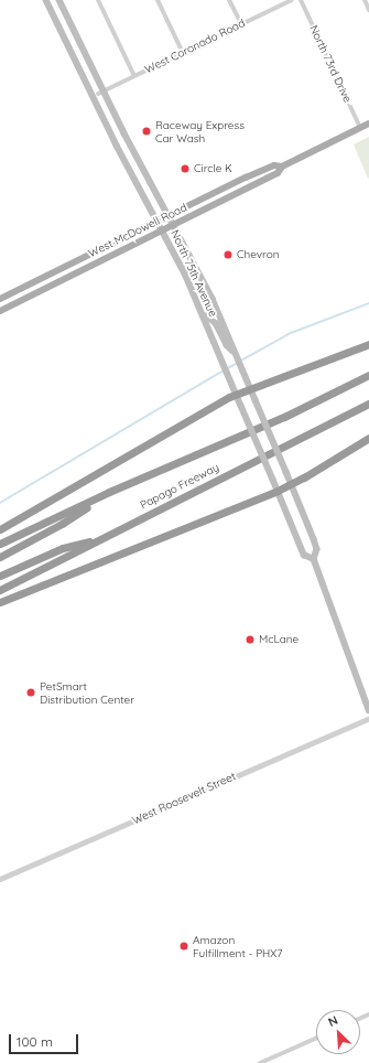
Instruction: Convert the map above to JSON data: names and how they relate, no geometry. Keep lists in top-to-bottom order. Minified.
{"streets":{"highway":["Papago Freeway"],"main road":["West McDowell Road","North 75th Avenue"],"street":["West Coronado Road","North 73rd Drive","West Roosevelt Street"]},"crossings":[["West Coronado Road","North 75th Avenue"],["North 73rd Drive","West McDowell Road"],["West McDowell Road","North 75th Avenue"]],"places":["Raceway Express Car Wash","Circle K","Chevron","McLane","PetSmart Distribution Center","Amazon Fulfillment - PHX7"],"scale_bar":"100 m","north":"top left"}
